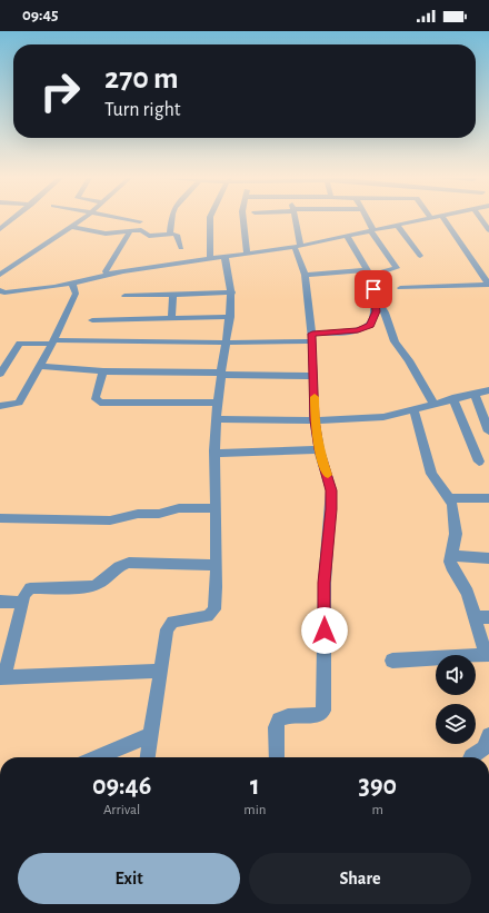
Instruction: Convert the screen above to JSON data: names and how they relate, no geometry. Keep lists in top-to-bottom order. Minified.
{"page":{"status":"09:45","turn":["270 m","Turn right"],"eta":["09:46","Arrival","1","min","390","m"],"buttons":["Exit","Share"]}}
